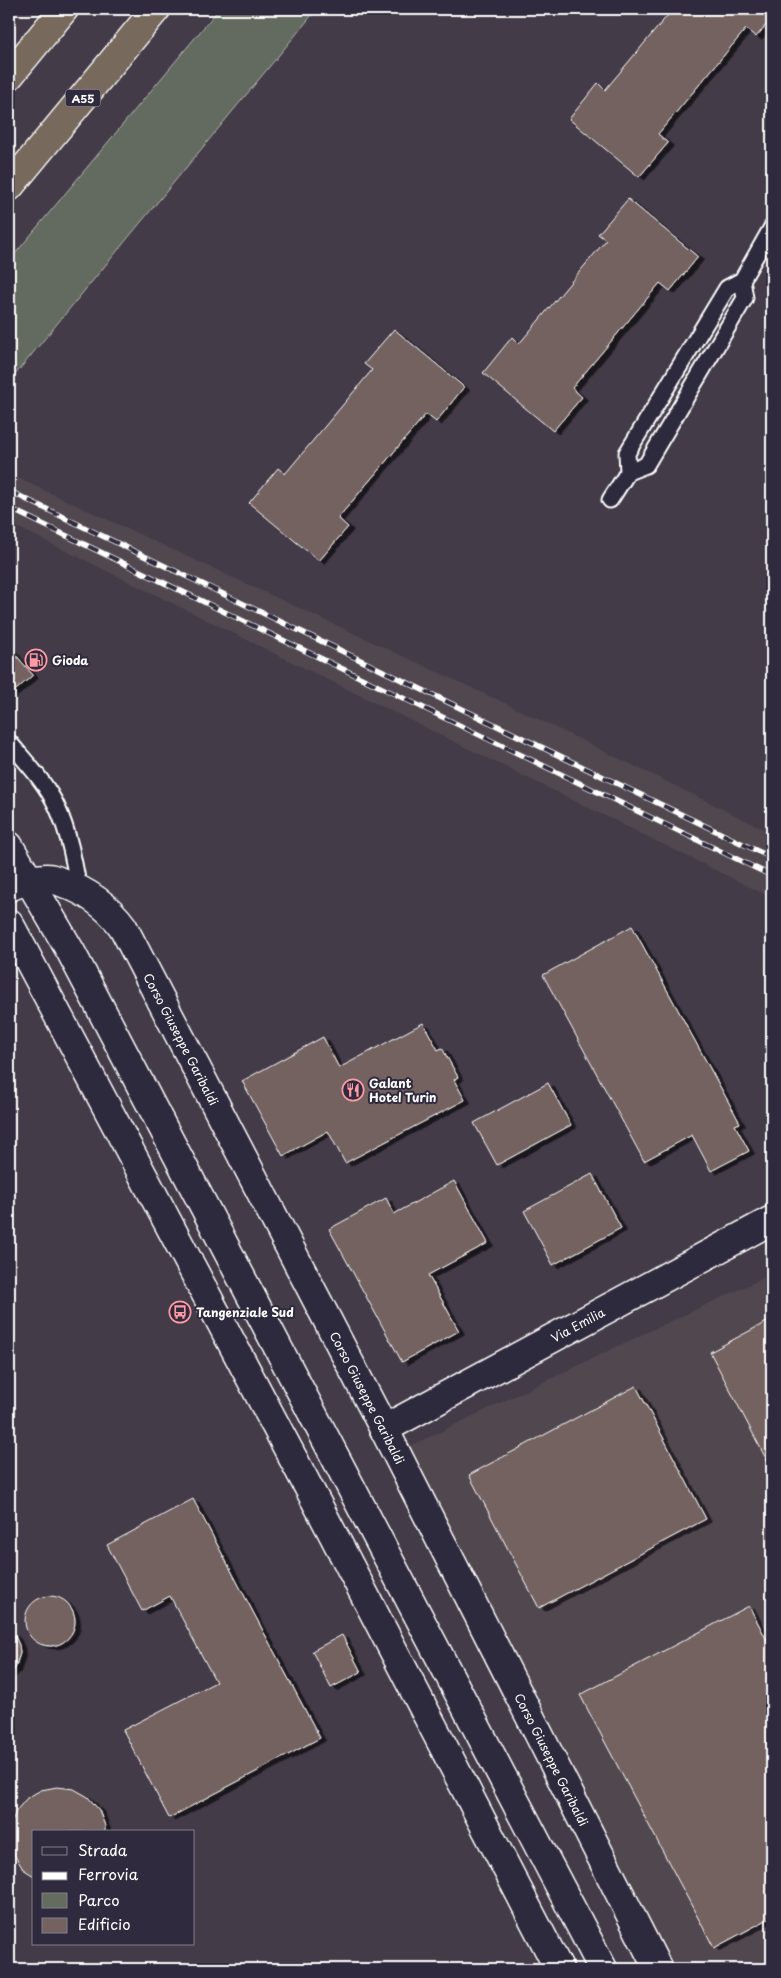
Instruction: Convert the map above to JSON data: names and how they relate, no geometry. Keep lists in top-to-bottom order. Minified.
{"streets":{"highway":["A55"],"street":["Corso Giuseppe Garibaldi","Via Emilia"]},"crossings":[["Corso Giuseppe Garibaldi","Via Emilia"]],"places":{"fuel station":["Gioda"],"restaurant":["Galant Hotel Turin"],"bus stop":["Tangenziale Sud"]},"legend":["Strada","Ferrovia","Parco","Edificio"]}
